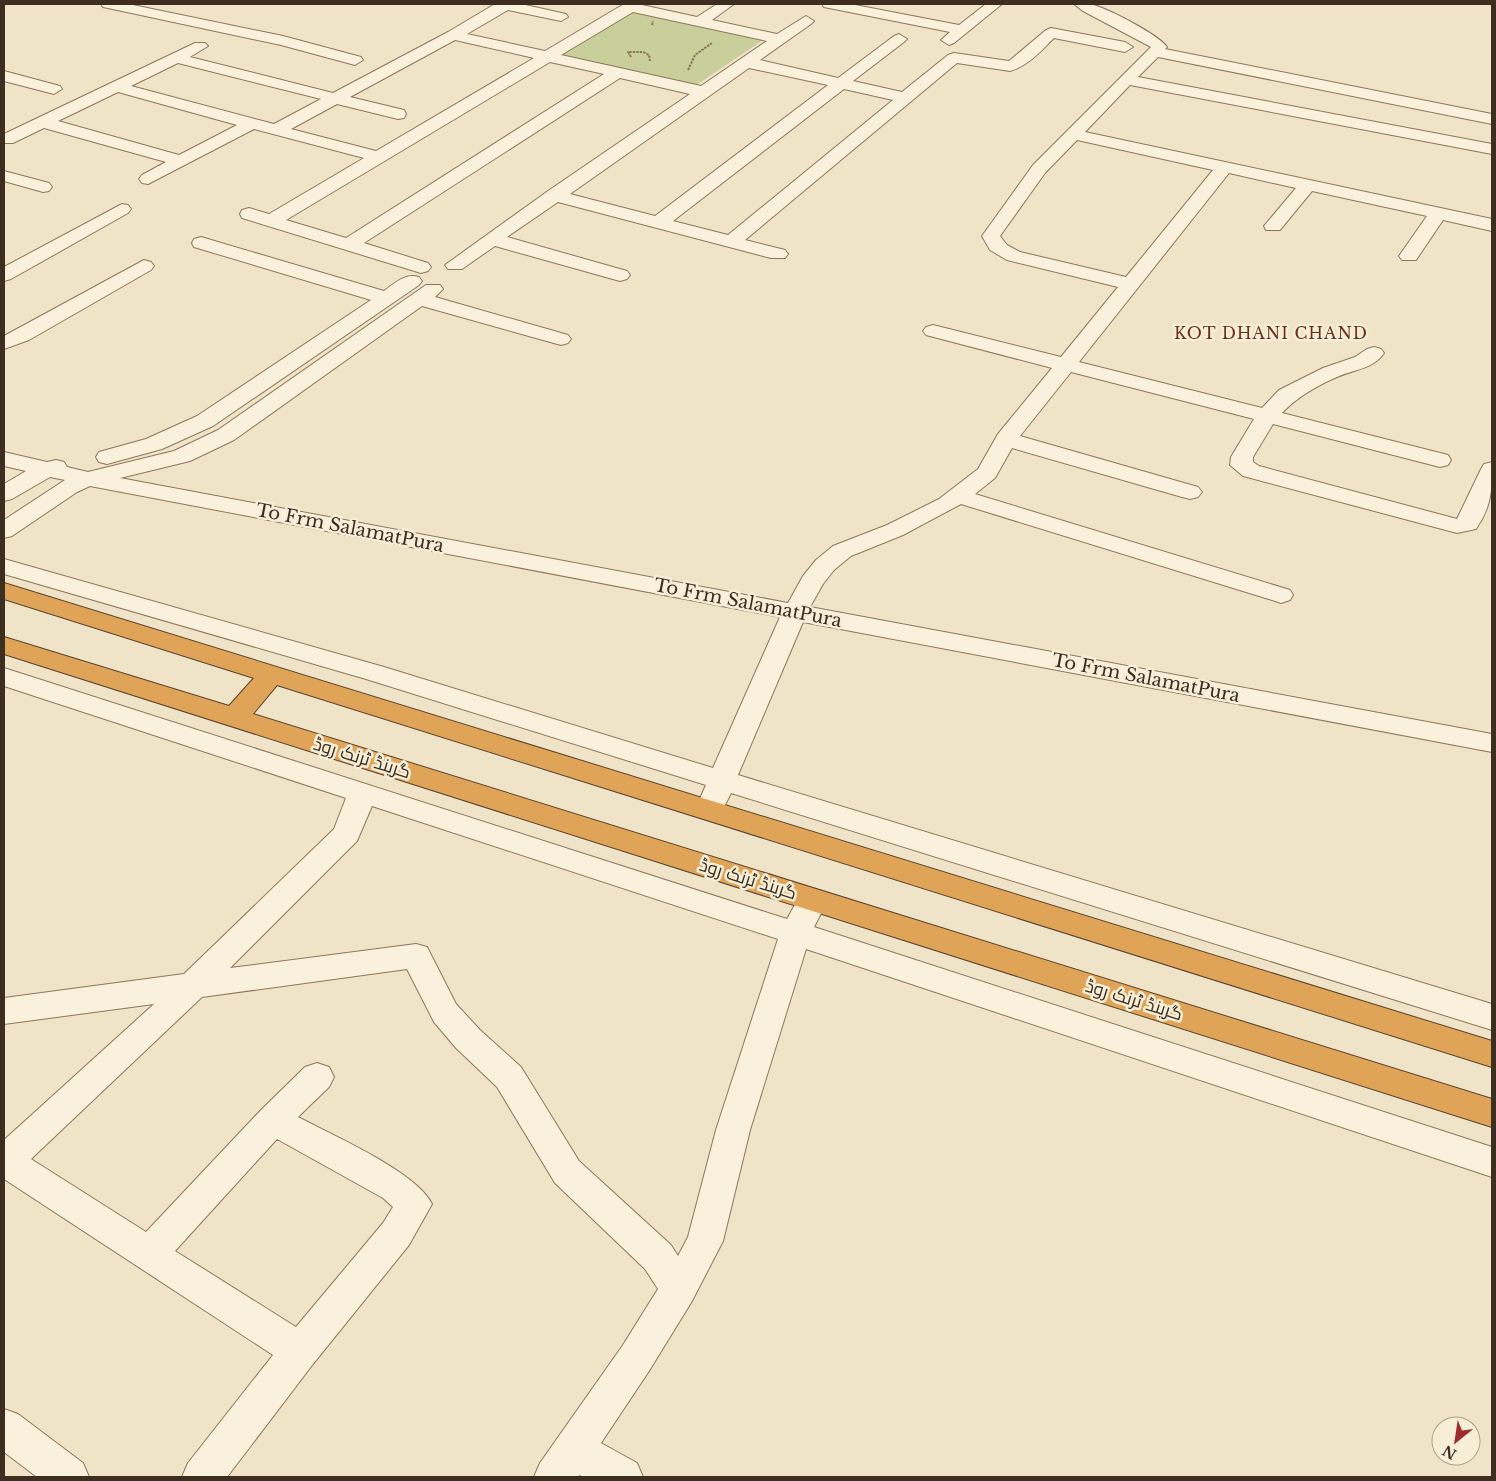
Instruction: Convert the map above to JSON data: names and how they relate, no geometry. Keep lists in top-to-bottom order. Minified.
{"streets":{"highway":["گرینڈ ٹرنک روڈ"],"street":["To Frm SalamatPura"]},"districts":["KOT DHANI CHAND"],"north":"bottom left"}
